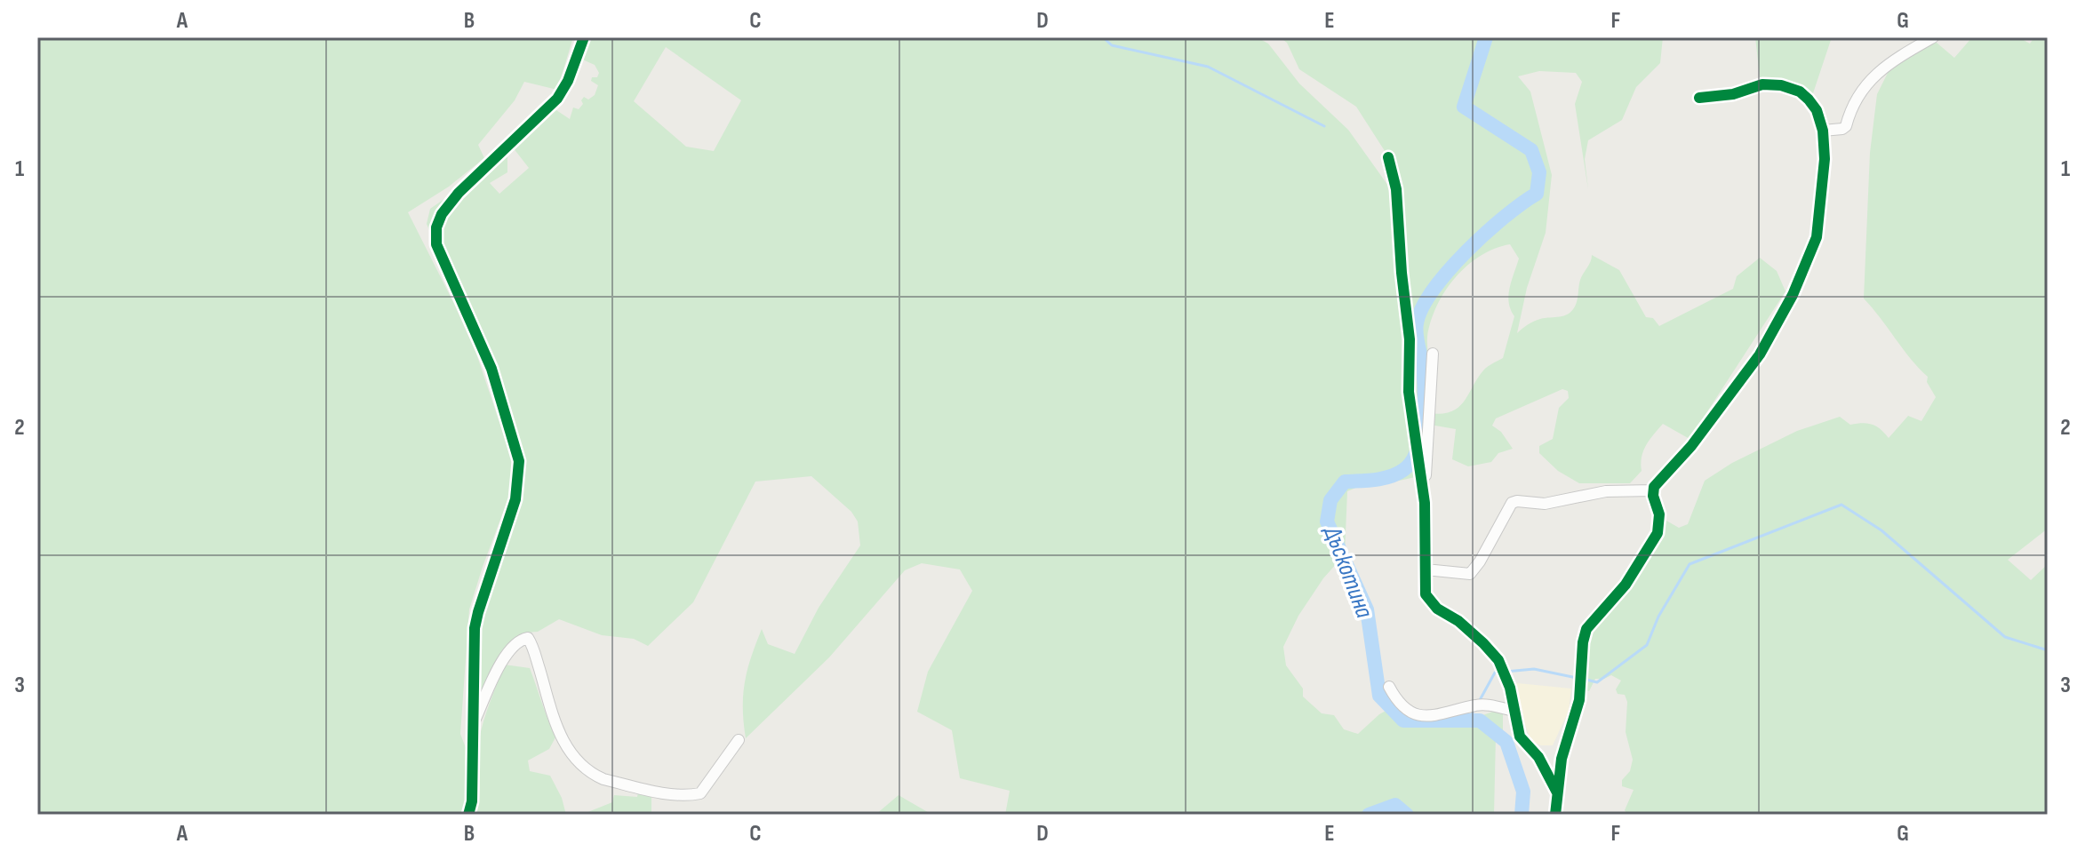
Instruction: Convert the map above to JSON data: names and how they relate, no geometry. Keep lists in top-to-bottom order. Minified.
{"water":["Дъскотина"],"grid":{"columns":["A","B","C","D","E","F","G"],"rows":["1","2","3"]}}
